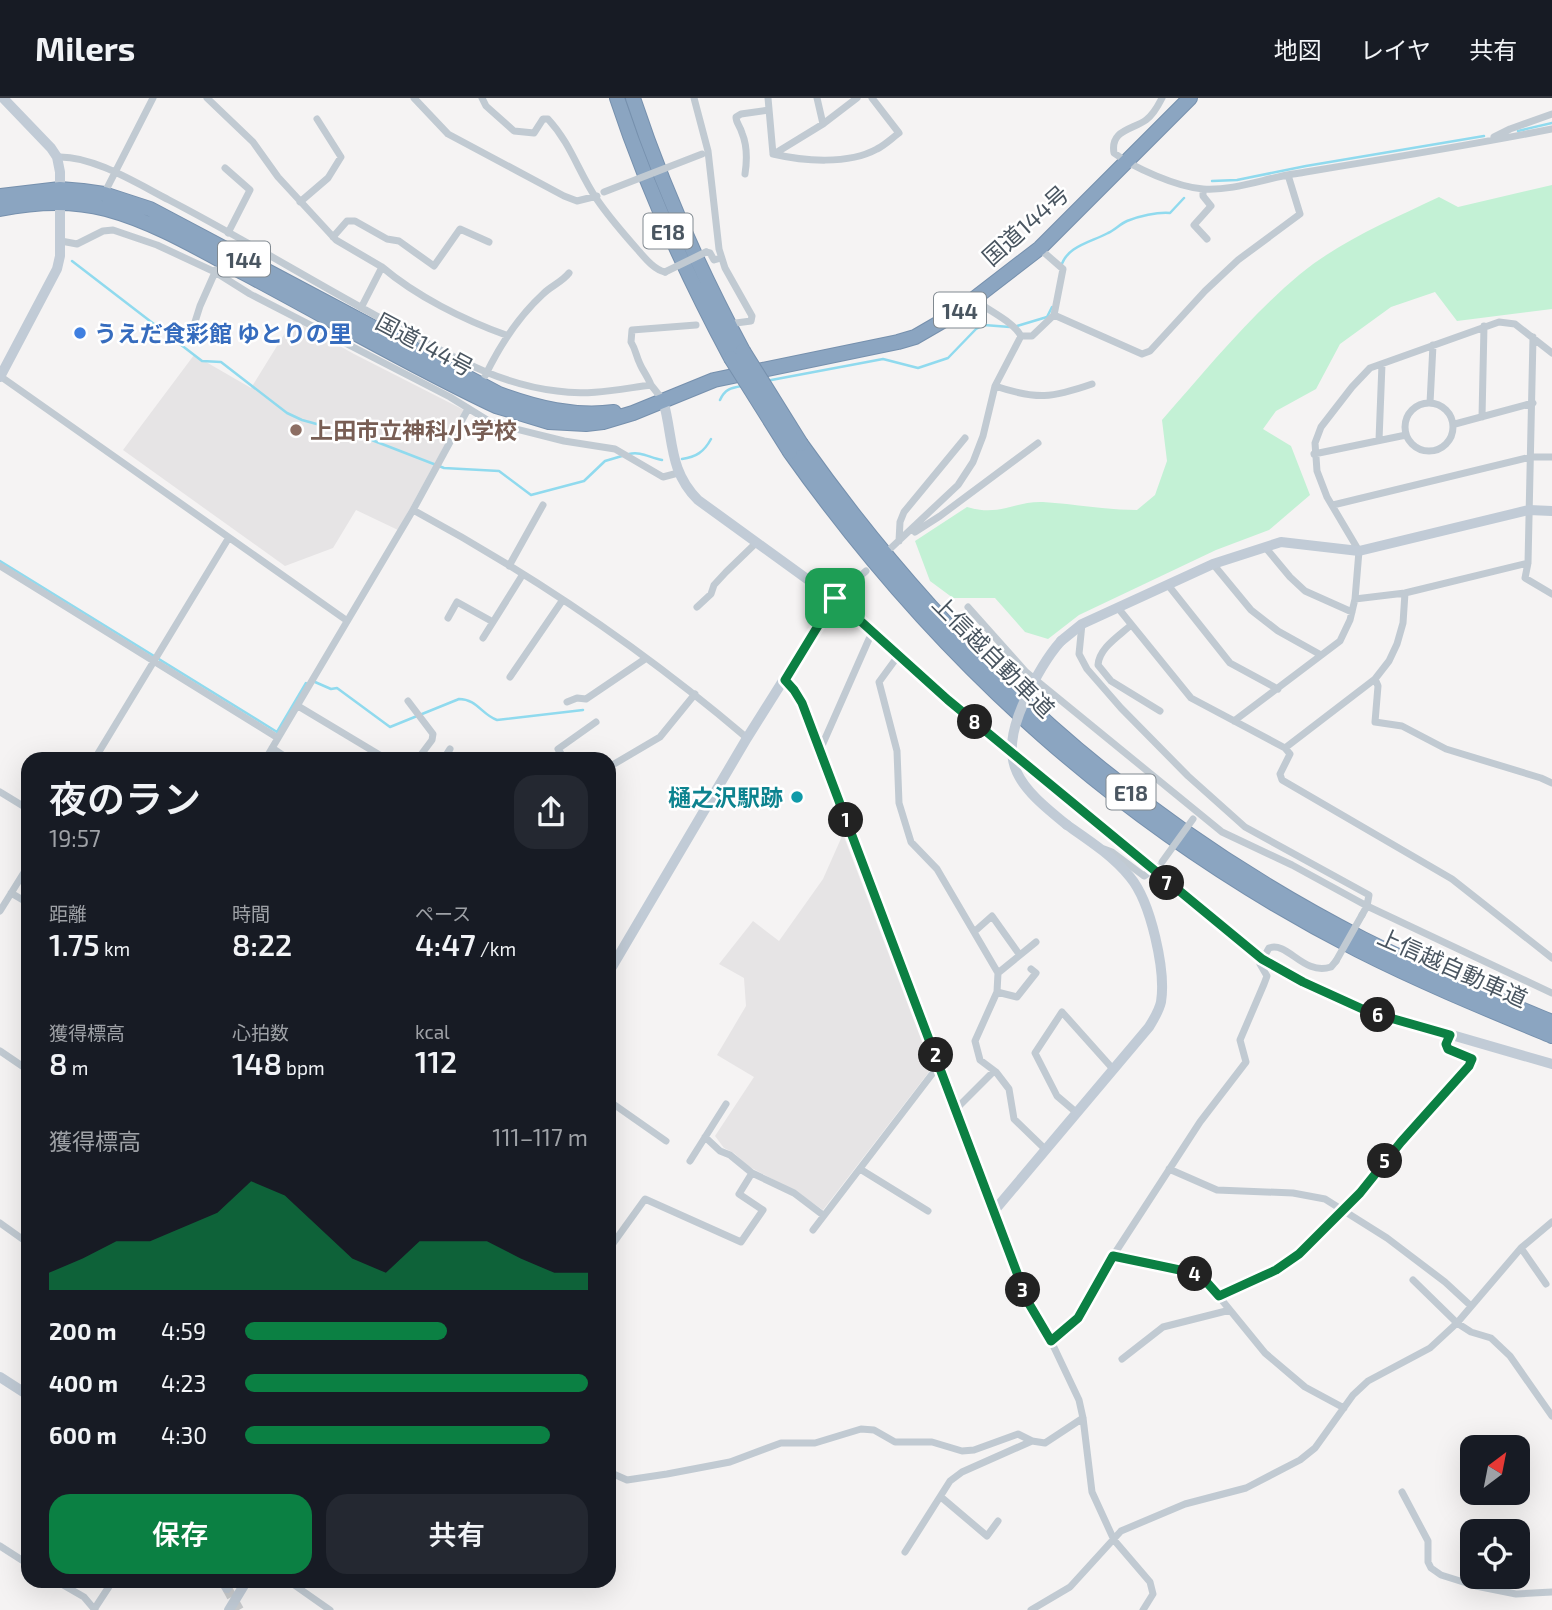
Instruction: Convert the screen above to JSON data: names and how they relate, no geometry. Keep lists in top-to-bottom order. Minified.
{"streets":{"highway":["国道144号","E18","144","上信越自動車道"]},"crossings":[["国道144号","144"]],"places":["うえだ食彩館 ゆとりの里","上田市立神科小学校","樋之沢駅跡"],"north":"top right","page":{"header":"Milers","nav":["地図","レイヤ","共有"],"pins":["8","1","7","6","2","5","4","3"],"heading":["夜のラン","19:57"],"stats":[["距離","1.75 km"],["時間","8:22"],["ペース","4:47 /km"],["獲得標高","8 m"],["心拍数","148 bpm"],["kcal","112"]],"chart":["獲得標高","111–117 m"],"list":[{"name":"200 m","note":"4:59"},{"name":"400 m","note":"4:23"},{"name":"600 m","note":"4:30"}],"buttons":["保存","共有"]}}
